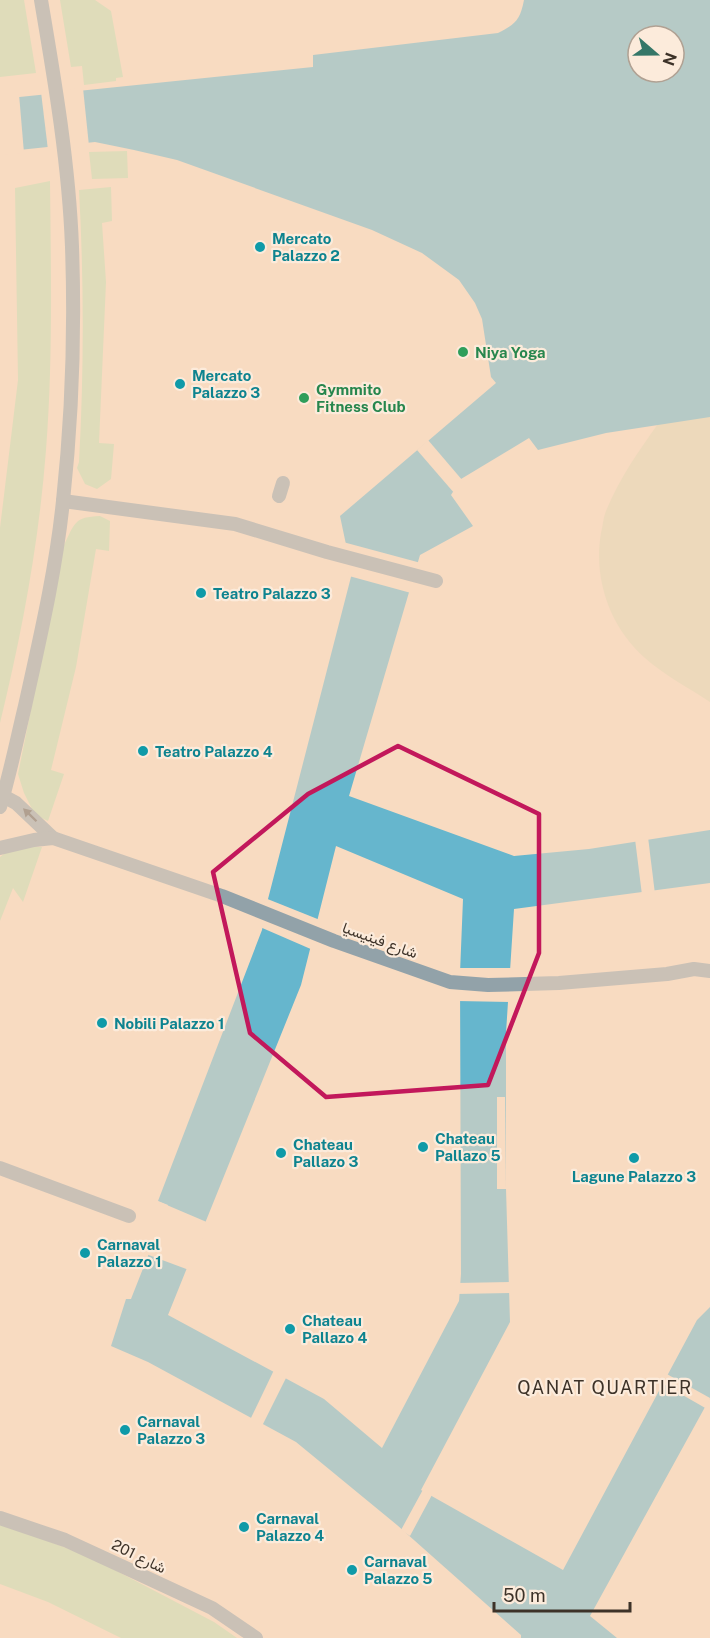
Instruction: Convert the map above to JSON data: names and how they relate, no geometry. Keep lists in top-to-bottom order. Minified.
{"streets":{"street":["شارع فينيسيا","شارع 201"]},"districts":["QANAT QUARTIER"],"places":["Mercato Palazzo 2","Niya Yoga","Mercato Palazzo 3","Gymmito Fitness Club","Teatro Palazzo 3","Teatro Palazzo 4","Nobili Palazzo 1","Chateau Pallazo 5","Chateau Pallazo 3","Lagune Palazzo 3","Carnaval Palazzo 1","Chateau Pallazo 4","Carnaval Palazzo 3","Carnaval Palazzo 4","Carnaval Palazzo 5"],"scale_bar":"50 m","north":"right"}
